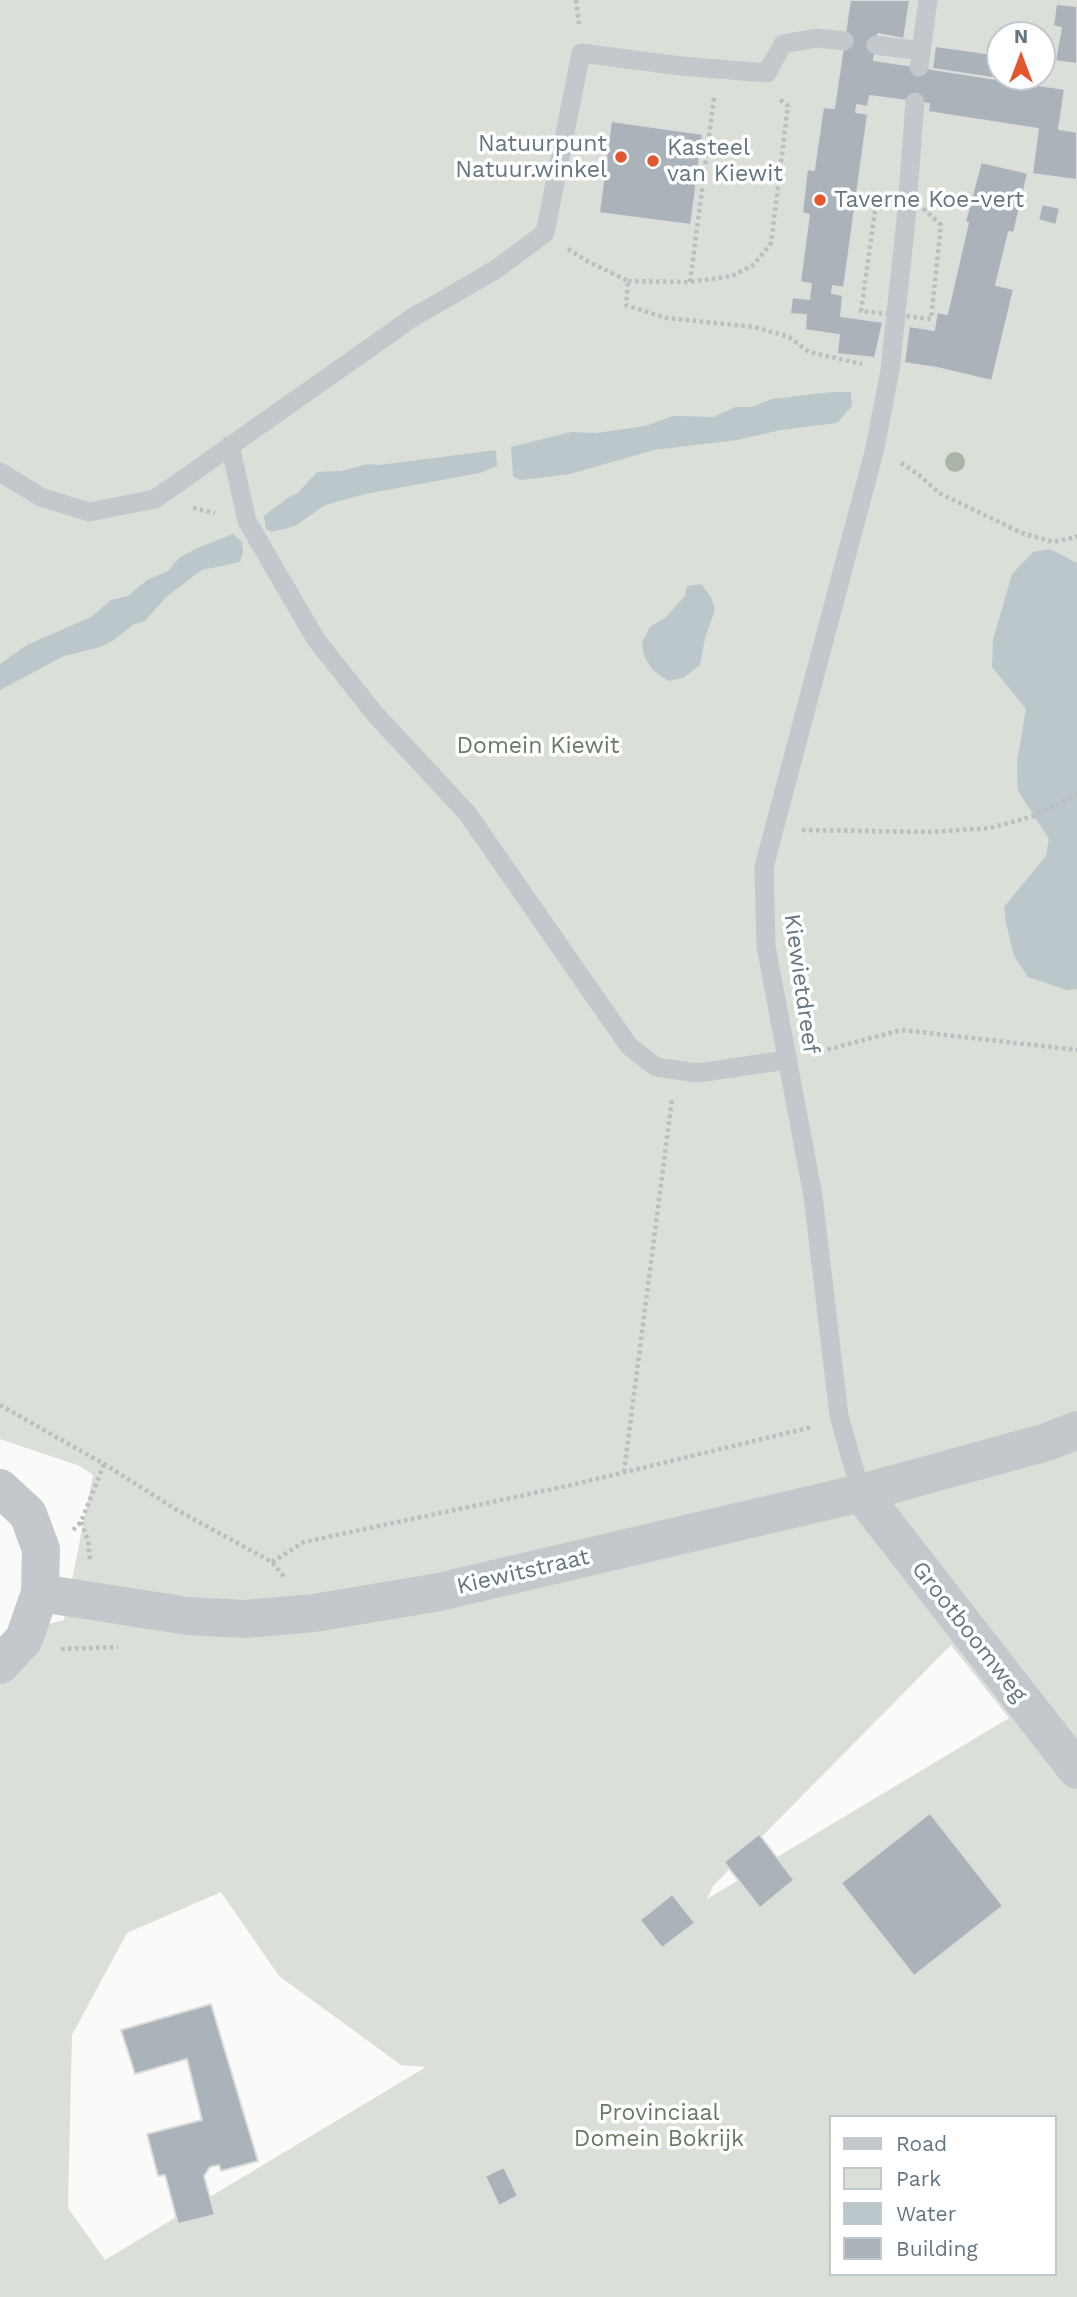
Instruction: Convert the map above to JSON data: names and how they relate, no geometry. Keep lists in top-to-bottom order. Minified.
{"streets":{"street":["Kiewitstraat","Grootboomweg"],"lane":["Kiewietdreef"]},"crossings":[["Kiewietdreef","Kiewitstraat"],["Kiewietdreef","Grootboomweg"],["Kiewitstraat","Grootboomweg"]],"parks":["Domein Kiewit","Provinciaal Domein Bokrijk"],"places":["Natuurpunt Natuur.winkel","Kasteel van Kiewit","Taverne Koe-vert"],"legend":["Road","Park","Water","Building"],"north":"top"}
